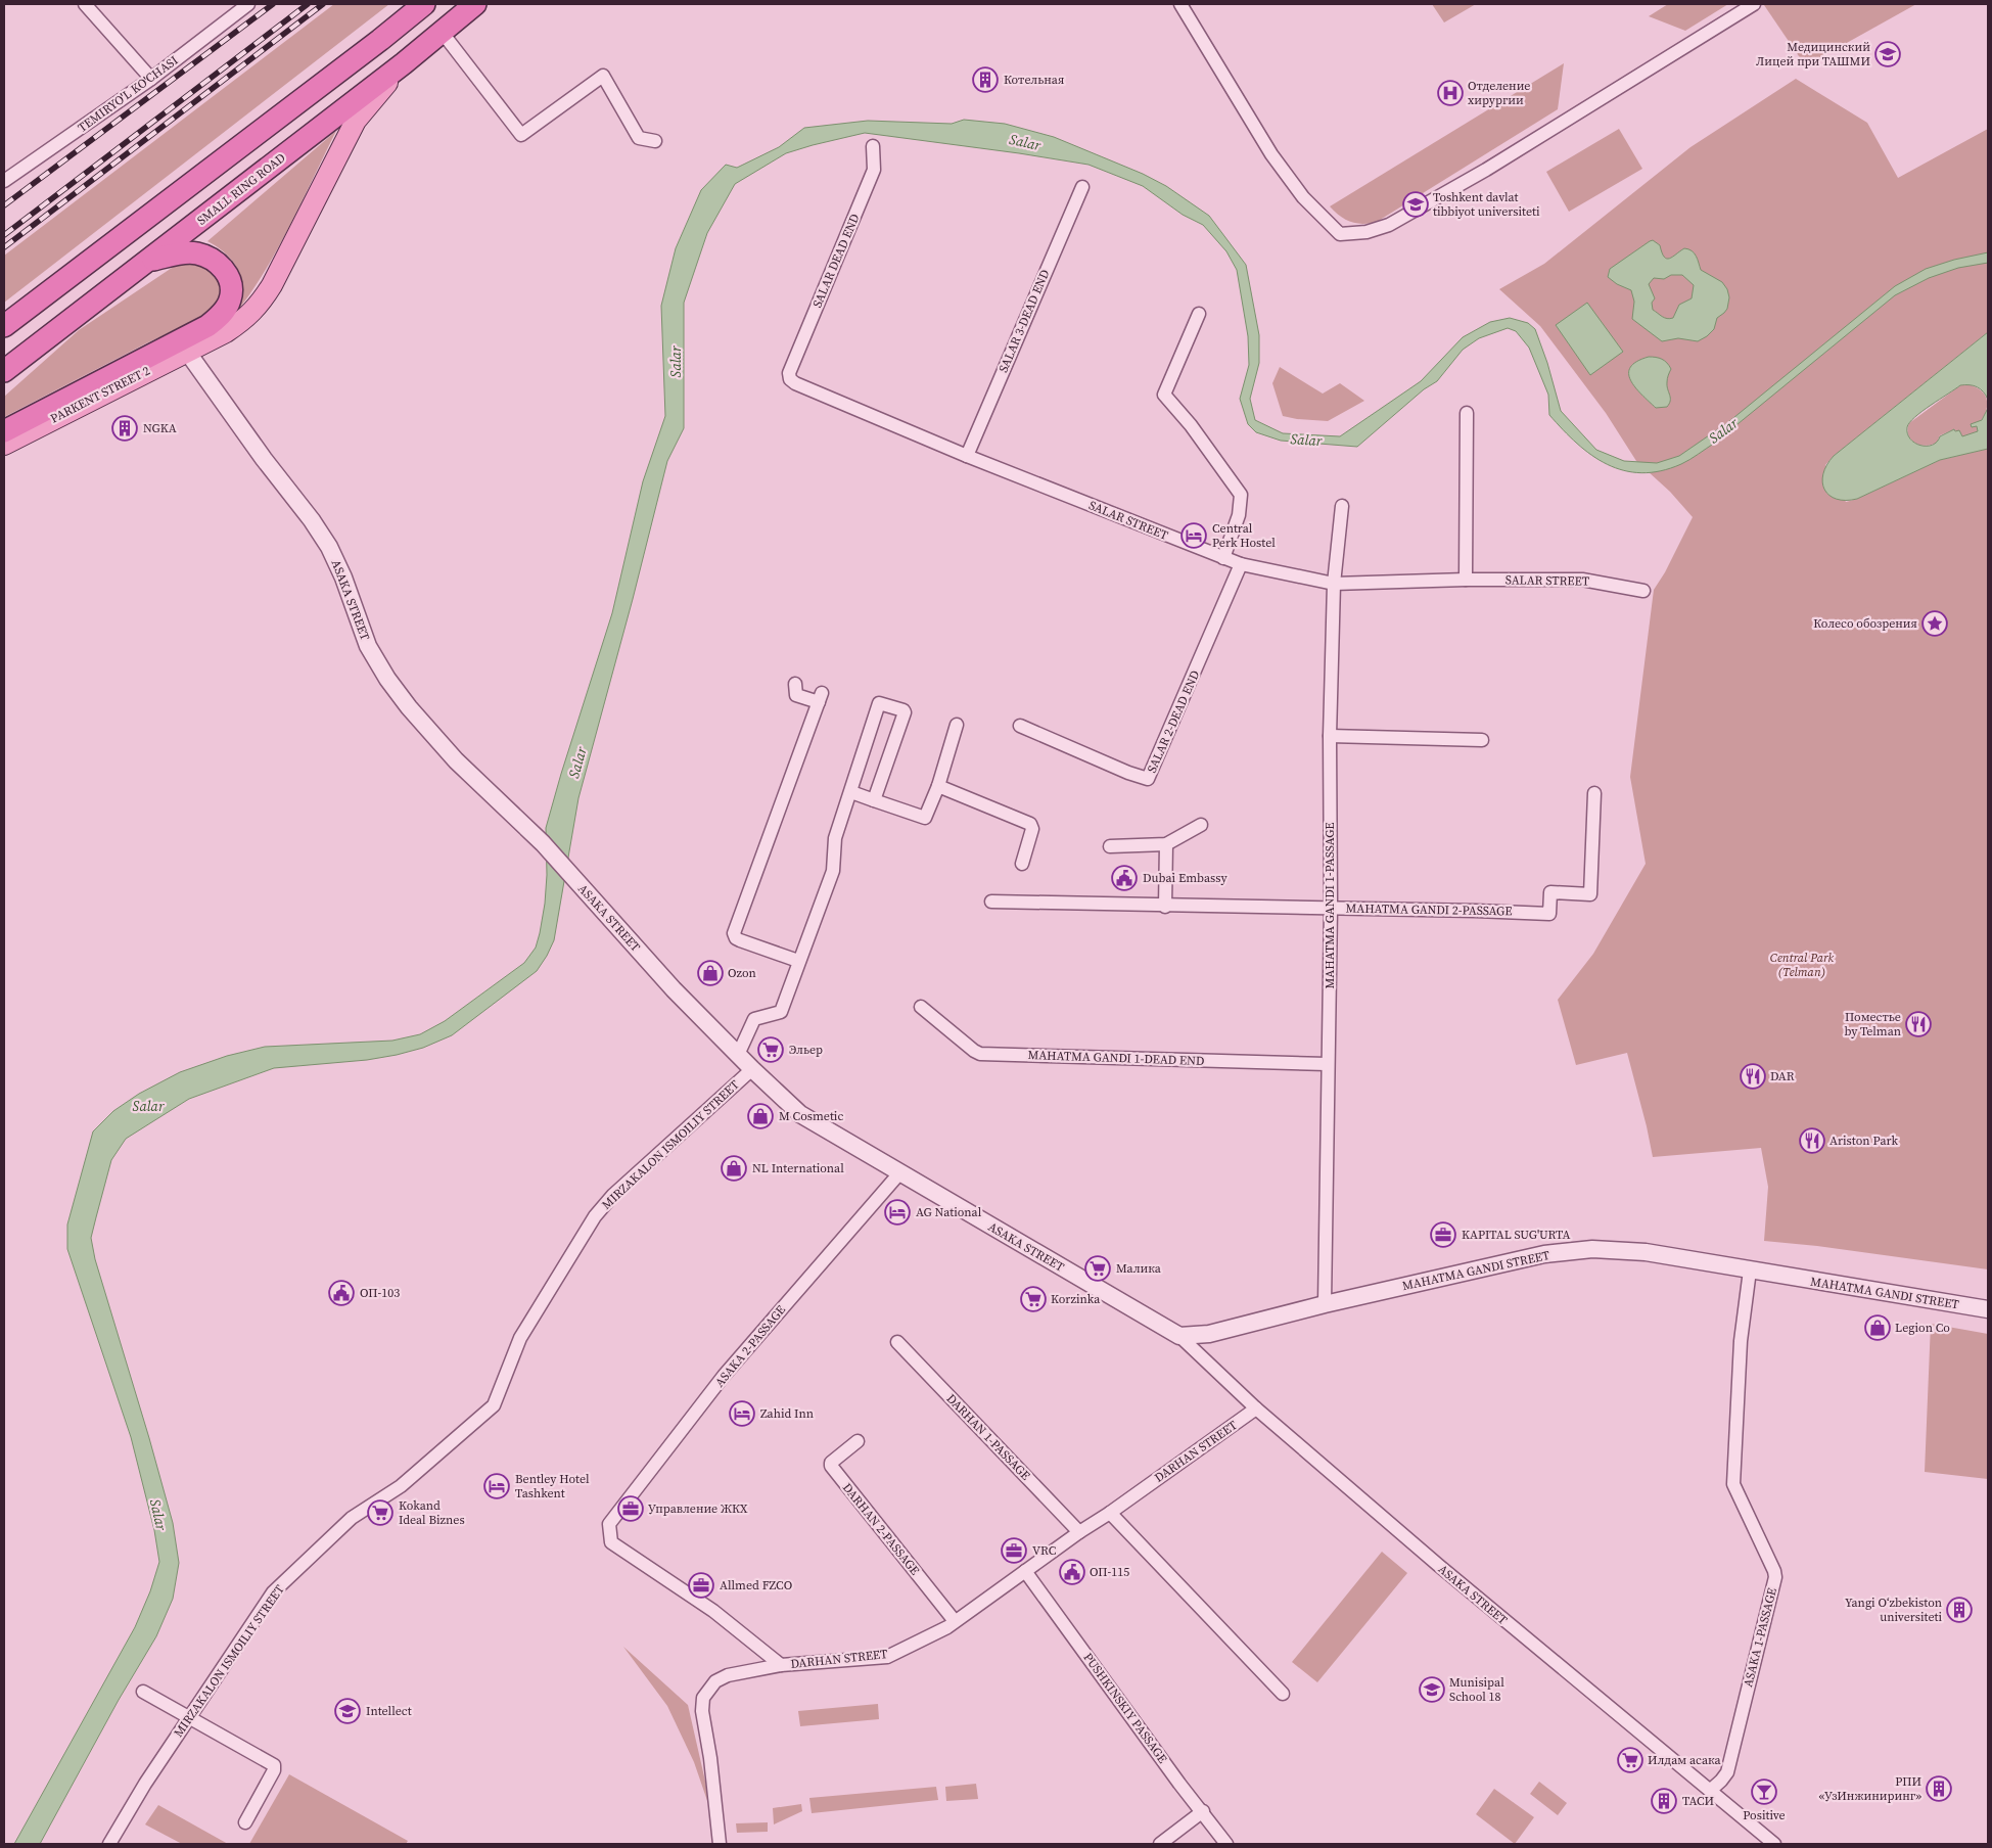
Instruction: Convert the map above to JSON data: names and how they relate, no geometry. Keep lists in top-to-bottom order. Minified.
{"streets":{"highway":["SMALL RING ROAD"],"main road":["PARKENT STREET 2"],"street":["TEMIRYO'L KO'CHASI","SALAR DEAD END","SALAR 3-DEAD END","SALAR STREET","ASAKA STREET","SALAR 2-DEAD END","MAHATMA GANDI 1-PASSAGE","MAHATMA GANDI 2-PASSAGE","MAHATMA GANDI 1-DEAD END","MIRZAKALON ISMOILIY STREET","MAHATMA GANDI STREET","ASAKA 2-PASSAGE","DARHAN 1-PASSAGE","DARHAN STREET","DARHAN 2-PASSAGE","ASAKA 1-PASSAGE","PUSHKINSKIY PASSAGE"]},"crossings":[["SMALL RING ROAD","PARKENT STREET 2"],["SALAR DEAD END","SALAR STREET"],["SALAR 3-DEAD END","SALAR STREET"],["PARKENT STREET 2","ASAKA STREET"],["SALAR STREET","SALAR 2-DEAD END"],["SALAR STREET","MAHATMA GANDI 1-PASSAGE"],["ASAKA STREET","MIRZAKALON ISMOILIY STREET"],["ASAKA STREET","MAHATMA GANDI STREET"],["ASAKA STREET","ASAKA 2-PASSAGE"],["ASAKA STREET","DARHAN STREET"],["ASAKA STREET","ASAKA 1-PASSAGE"],["MAHATMA GANDI 1-PASSAGE","MAHATMA GANDI 2-PASSAGE"],["MAHATMA GANDI 1-PASSAGE","MAHATMA GANDI 1-DEAD END"],["MAHATMA GANDI 1-PASSAGE","MAHATMA GANDI STREET"],["MAHATMA GANDI STREET","ASAKA 1-PASSAGE"],["ASAKA 2-PASSAGE","DARHAN STREET"],["DARHAN 1-PASSAGE","DARHAN STREET"],["DARHAN STREET","DARHAN 2-PASSAGE"],["DARHAN STREET","PUSHKINSKIY PASSAGE"]],"water":["Salar"],"parks":["Central Park (Telman)"],"places":{"school or university":["Медицинский Лицей при ТАШМИ","Toshkent davlat tibbiyot universiteti","Munisipal School 18","Intellect"],"building":["Котельная","NGKA","Yangi Oʻzbekiston universiteti","РПИ «УзИнжиниринг»","ТАСИ"],"hospital":["Отделение хирургии"],"hotel":["Central Perk Hostel","AG National","Zahid Inn","Bentley Hotel Tashkent"],"place":["Колесо обозрения"],"public building":["Dubai Embassy","ОП-103","ОП-115"],"shop":["Ozon","M Cosmetic","NL International","Legion Co"],"restaurant":["Поместье by Telman","DAR","Ariston Park"],"supermarket":["Эльер","Малика","Korzinka","Kokand Ideal Biznes","Илдам асака"],"office":["KAPITAL SUG'URTA","Управление ЖКХ","VRC","Allmed FZCO"],"bar":["Positive"]}}
